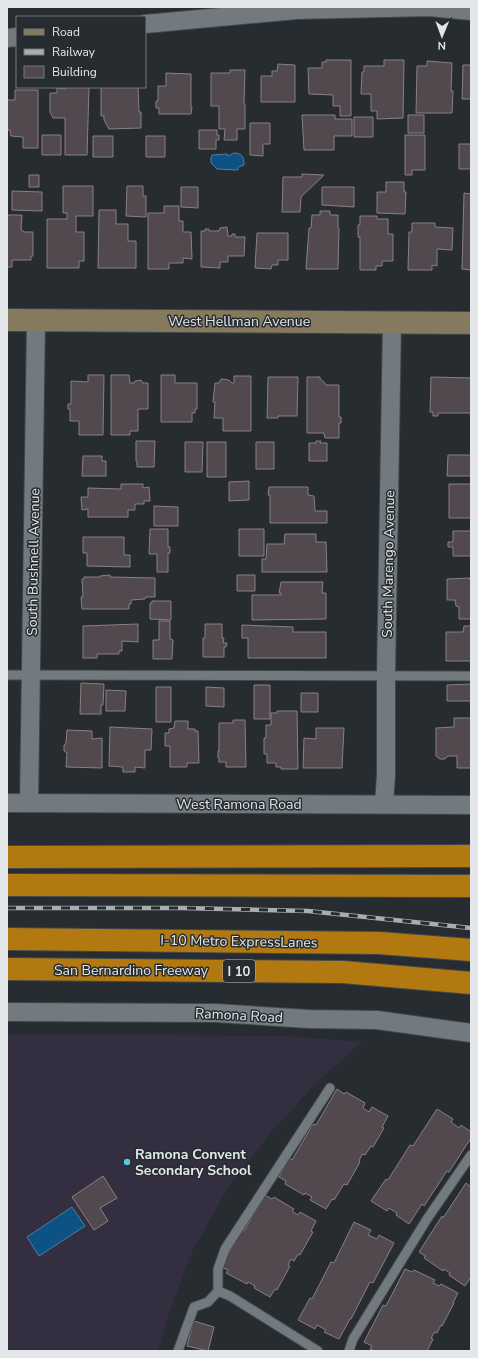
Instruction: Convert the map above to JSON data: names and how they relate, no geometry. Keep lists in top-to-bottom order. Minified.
{"streets":{"highway":["I-10 Metro ExpressLanes","San Bernardino Freeway","I 10"],"street":["West Hellman Avenue","South Bushnell Avenue","South Marengo Avenue","West Ramona Road","Ramona Road"]},"crossings":[["West Hellman Avenue","South Bushnell Avenue"],["West Hellman Avenue","South Marengo Avenue"],["South Bushnell Avenue","West Ramona Road"],["South Marengo Avenue","West Ramona Road"]],"places":["Ramona Convent Secondary School"],"legend":["Road","Railway","Building"],"north":"bottom"}
